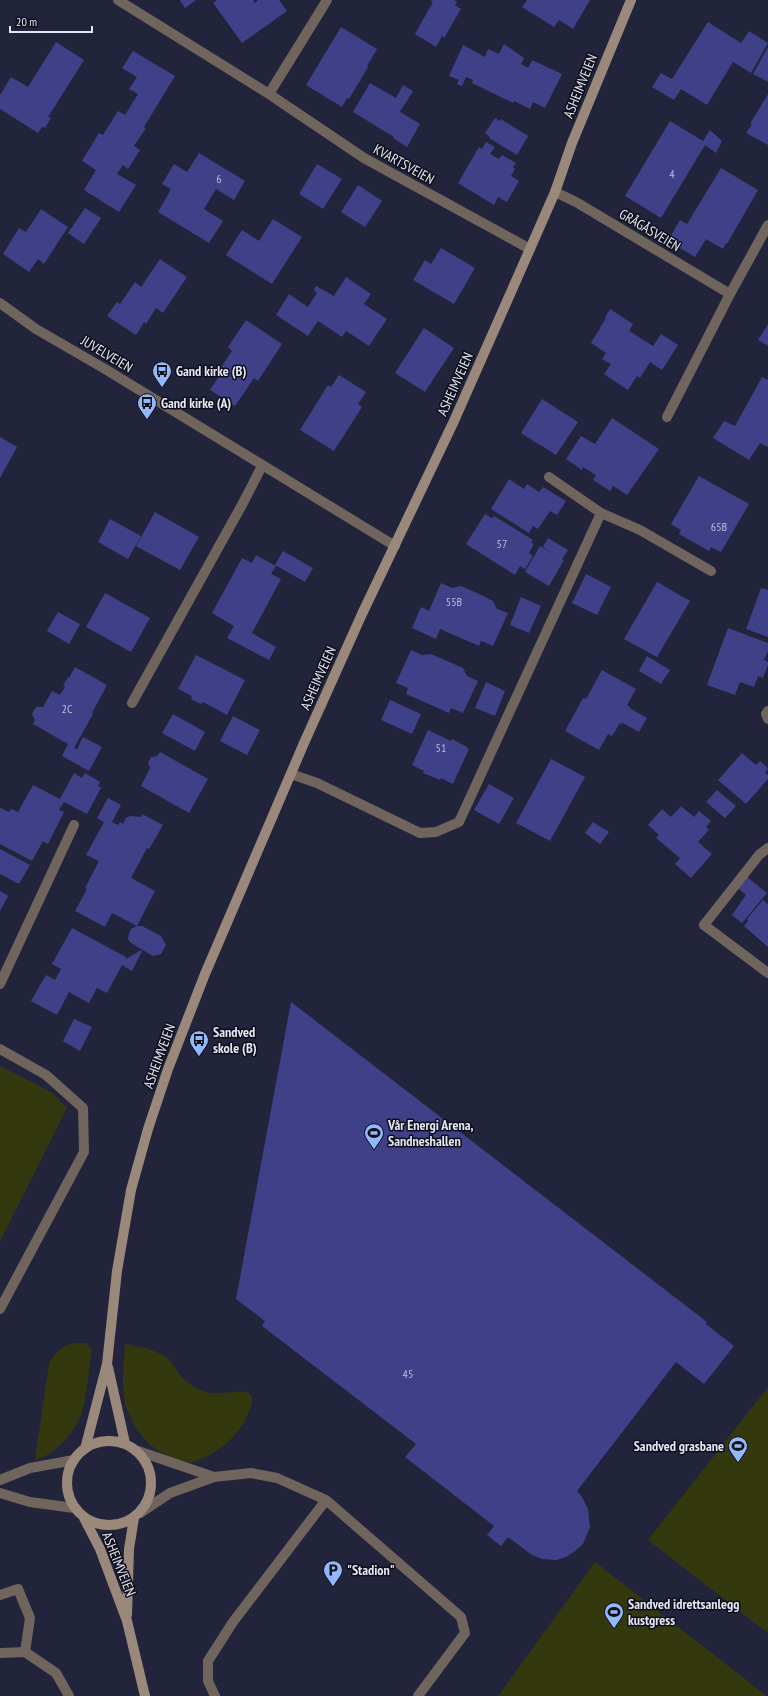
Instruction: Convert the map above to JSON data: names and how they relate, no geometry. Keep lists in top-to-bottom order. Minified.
{"streets":{"main road":["ASHEIMVEIEN"],"street":["KVARTSVEIEN","GRÅGÅSVEIEN","JUVELVEIEN"]},"crossings":[["ASHEIMVEIEN","KVARTSVEIEN"],["ASHEIMVEIEN","GRÅGÅSVEIEN"],["ASHEIMVEIEN","JUVELVEIEN"]],"places":{"bus stop":["Gand kirke (B)","Gand kirke (A)","Sandved skole (B)"],"sports":["Vår Energi Arena, Sandneshallen","Sandved grasbane","Sandved idrettsanlegg kustgress"],"parking":["\"Stadion\""]},"house_numbers":["4","6","65B","57","55B","2C","51","45"],"scale_bar":"20 m"}
